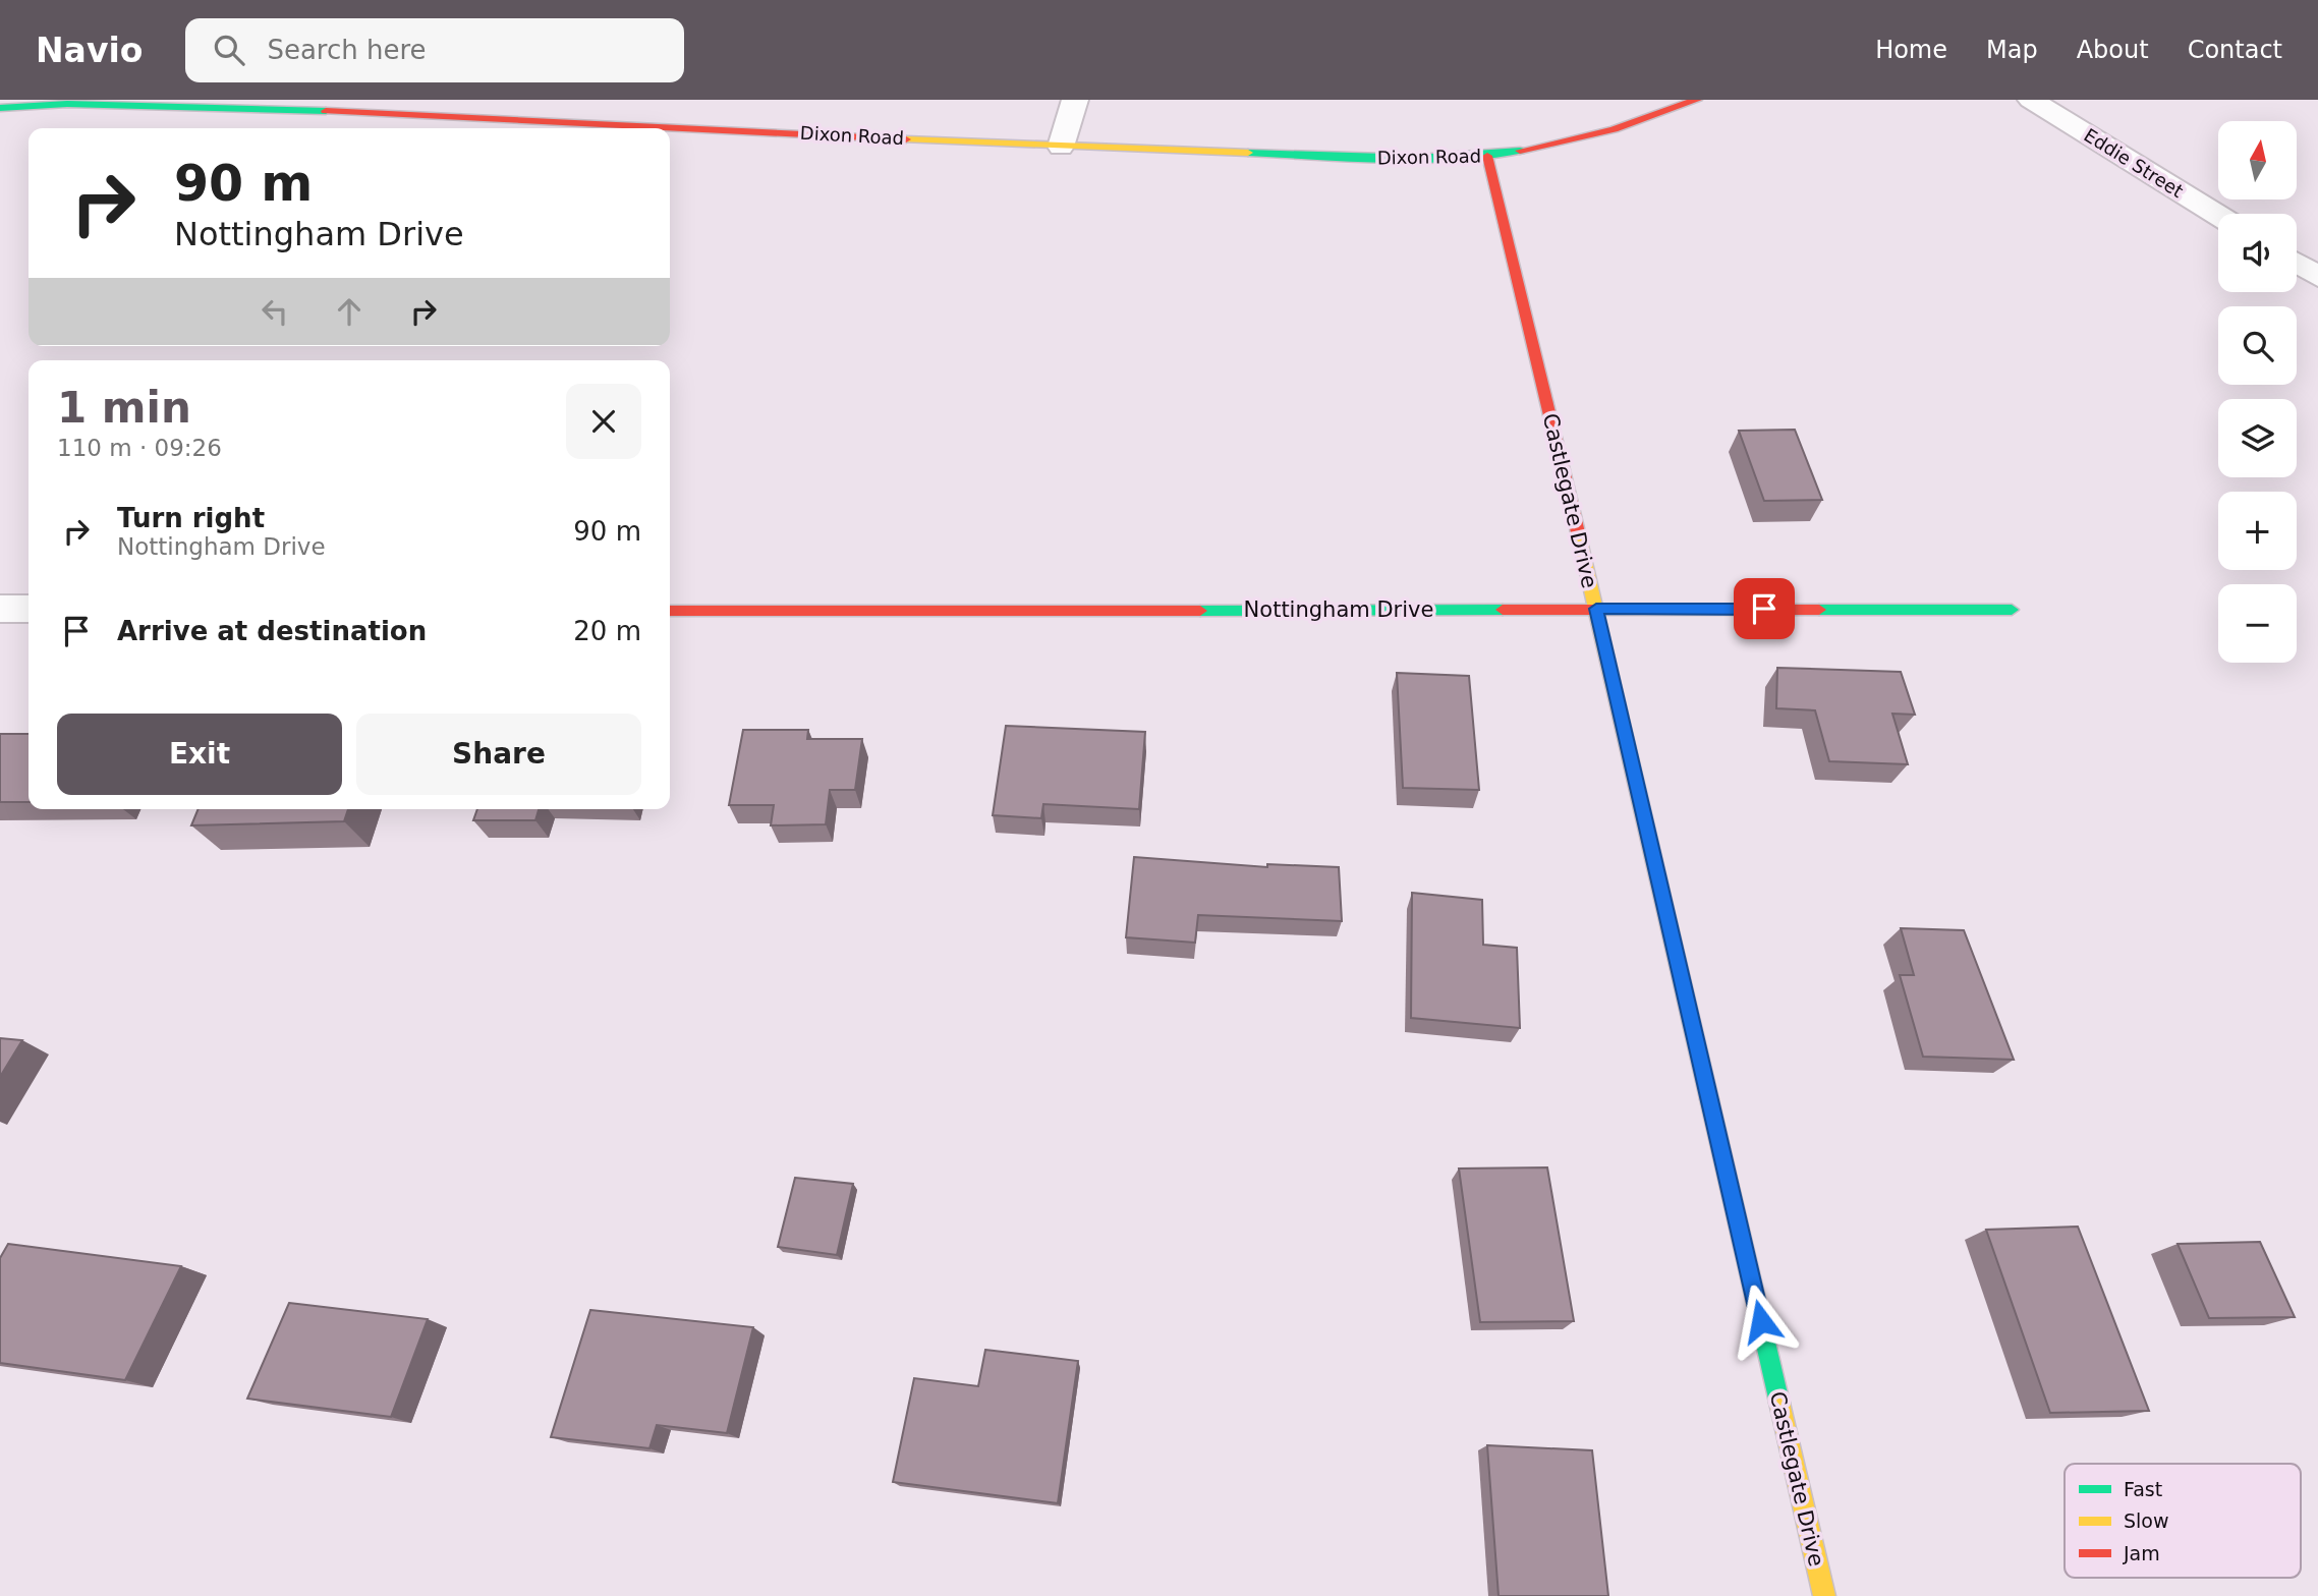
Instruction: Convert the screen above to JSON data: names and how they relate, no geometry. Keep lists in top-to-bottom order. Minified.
{"streets":{"street":["Dixon Road","Eddie Street","Castlegate Drive","Nottingham Drive"]},"crossings":[["Dixon Road","Castlegate Drive"],["Castlegate Drive","Nottingham Drive"]],"legend":["Fast","Slow","Jam"],"north":"top","page":{"header":"Navio","search":"Search here","nav":["Home","Map","About","Contact"],"map_buttons":["+","−"],"turn":["90 m","Nottingham Drive"],"heading":["1 min","110 m · 09:26"],"list":[{"name":"Turn right","note":"Nottingham Drive","value":"90 m"},{"name":"Arrive at destination","value":"20 m"}],"buttons":["Exit","Share"]}}
